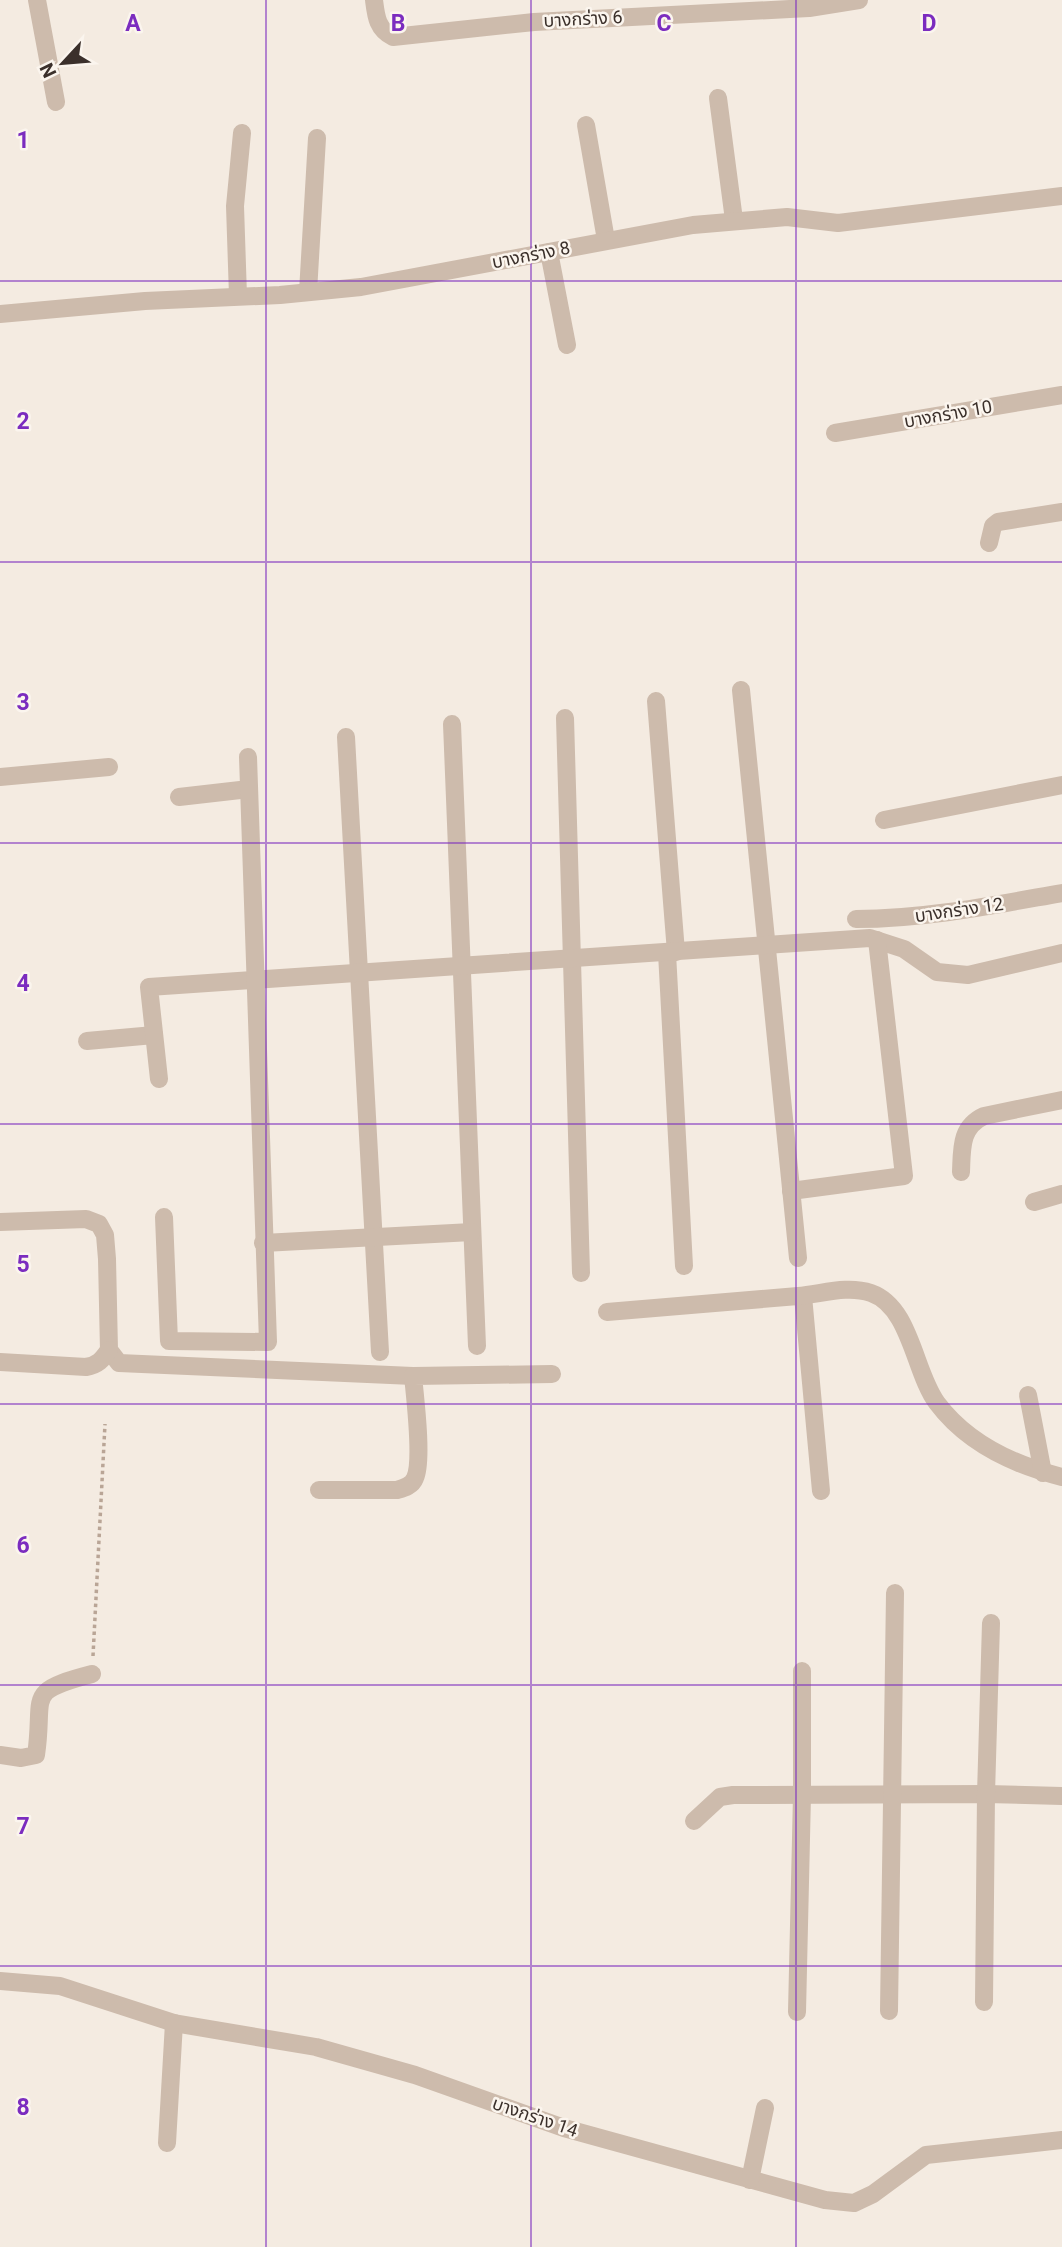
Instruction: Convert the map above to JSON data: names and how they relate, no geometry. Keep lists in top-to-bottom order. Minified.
{"streets":{"street":["บางกร่าง 6","บางกร่าง 8","บางกร่าง 10","บางกร่าง 12","บางกร่าง 14"]},"north":"bottom left","grid":{"columns":["A","B","C","D"],"rows":["1","2","3","4","5","6","7","8"]}}
